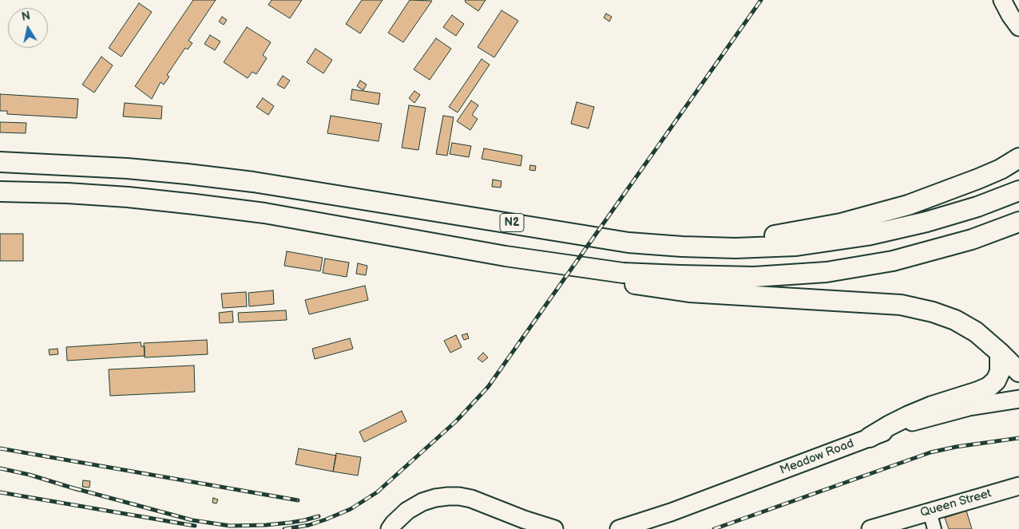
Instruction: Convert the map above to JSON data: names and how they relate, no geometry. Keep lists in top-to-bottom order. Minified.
{"streets":{"highway":["N2"],"main road":["Meadow Road","Queen Street"]},"north":"top"}
